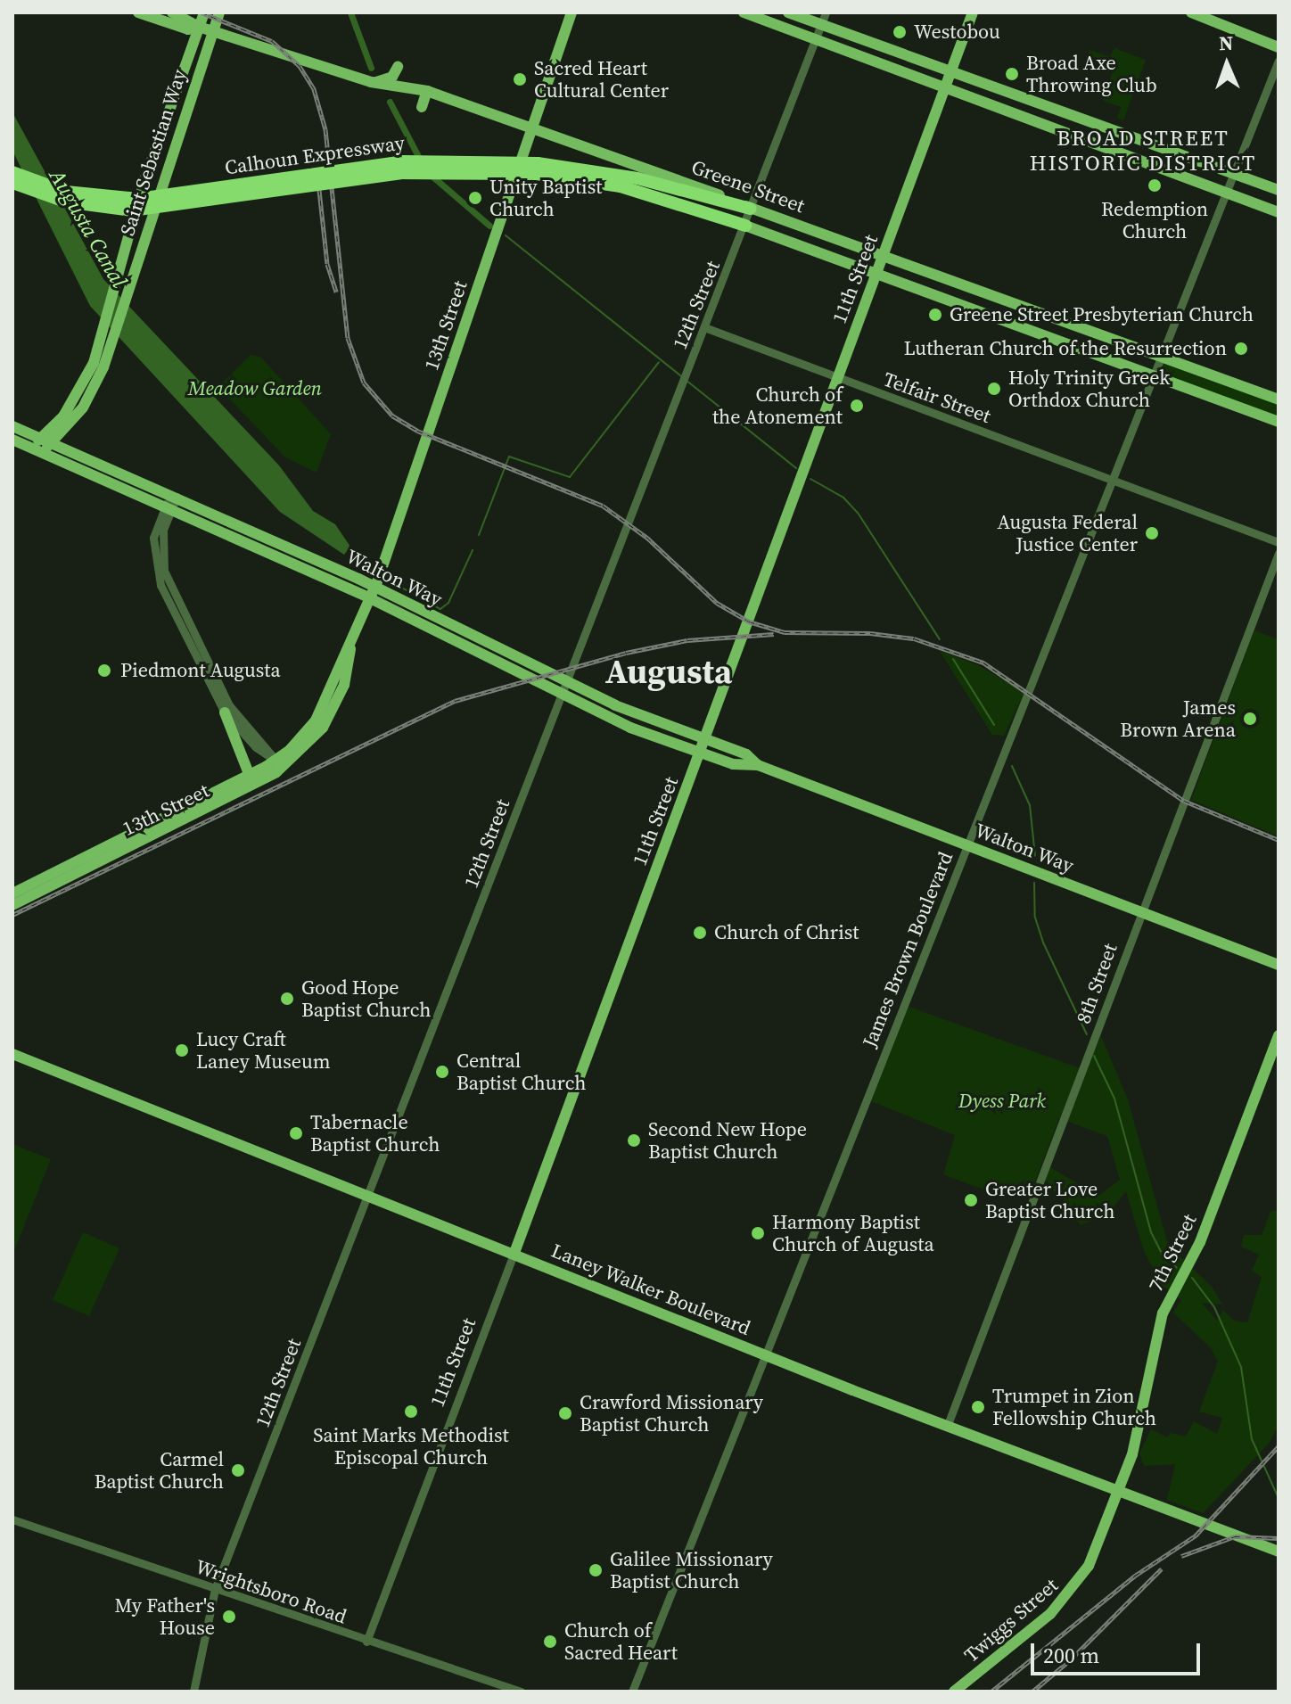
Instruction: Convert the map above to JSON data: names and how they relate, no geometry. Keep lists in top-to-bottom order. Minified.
{"streets":{"highway":["Calhoun Expressway"],"main road":["Saint Sebastian Way","Greene Street","11th Street","13th Street","Walton Way","7th Street","Laney Walker Boulevard","Twiggs Street"],"street":["12th Street","Telfair Street","James Brown Boulevard","8th Street","Wrightsboro Road"]},"crossings":[["Saint Sebastian Way","Greene Street"],["Saint Sebastian Way","Walton Way"],["Calhoun Expressway","Greene Street"],["Calhoun Expressway","12th Street"],["Greene Street","11th Street"],["Greene Street","12th Street"],["Greene Street","13th Street"],["Greene Street","James Brown Boulevard"],["11th Street","Telfair Street"],["11th Street","Walton Way"],["11th Street","Laney Walker Boulevard"],["11th Street","Wrightsboro Road"],["12th Street","Telfair Street"],["12th Street","Walton Way"],["12th Street","Laney Walker Boulevard"],["12th Street","Wrightsboro Road"],["13th Street","Walton Way"],["Telfair Street","James Brown Boulevard"],["Walton Way","James Brown Boulevard"],["Walton Way","8th Street"],["James Brown Boulevard","Laney Walker Boulevard"],["8th Street","Laney Walker Boulevard"],["7th Street","Laney Walker Boulevard"],["7th Street","Twiggs Street"],["Laney Walker Boulevard","Twiggs Street"]],"districts":["BROAD STREET HISTORIC DISTRICT","Augusta"],"water":["Augusta Canal"],"parks":["Meadow Garden","Dyess Park"],"places":["Westobou","Broad Axe Throwing Club","Sacred Heart Cultural Center","Redemption Church","Unity Baptist Church","Greene Street Presbyterian Church","Lutheran Church of the Resurrection","Holy Trinity Greek Orthdox Church","Church of the Atonement","Augusta Federal Justice Center","Piedmont Augusta","James Brown Arena","Church of Christ","Good Hope Baptist Church","Lucy Craft Laney Museum","Central Baptist Church","Tabernacle Baptist Church","Second New Hope Baptist Church","Greater Love Baptist Church","Harmony Baptist Church of Augusta","Trumpet in Zion Fellowship Church","Saint Marks Methodist Episcopal Church","Crawford Missionary Baptist Church","Carmel Baptist Church","Galilee Missionary Baptist Church","My Father's House","Church of Sacred Heart"],"scale_bar":"200 m","north":"top"}
